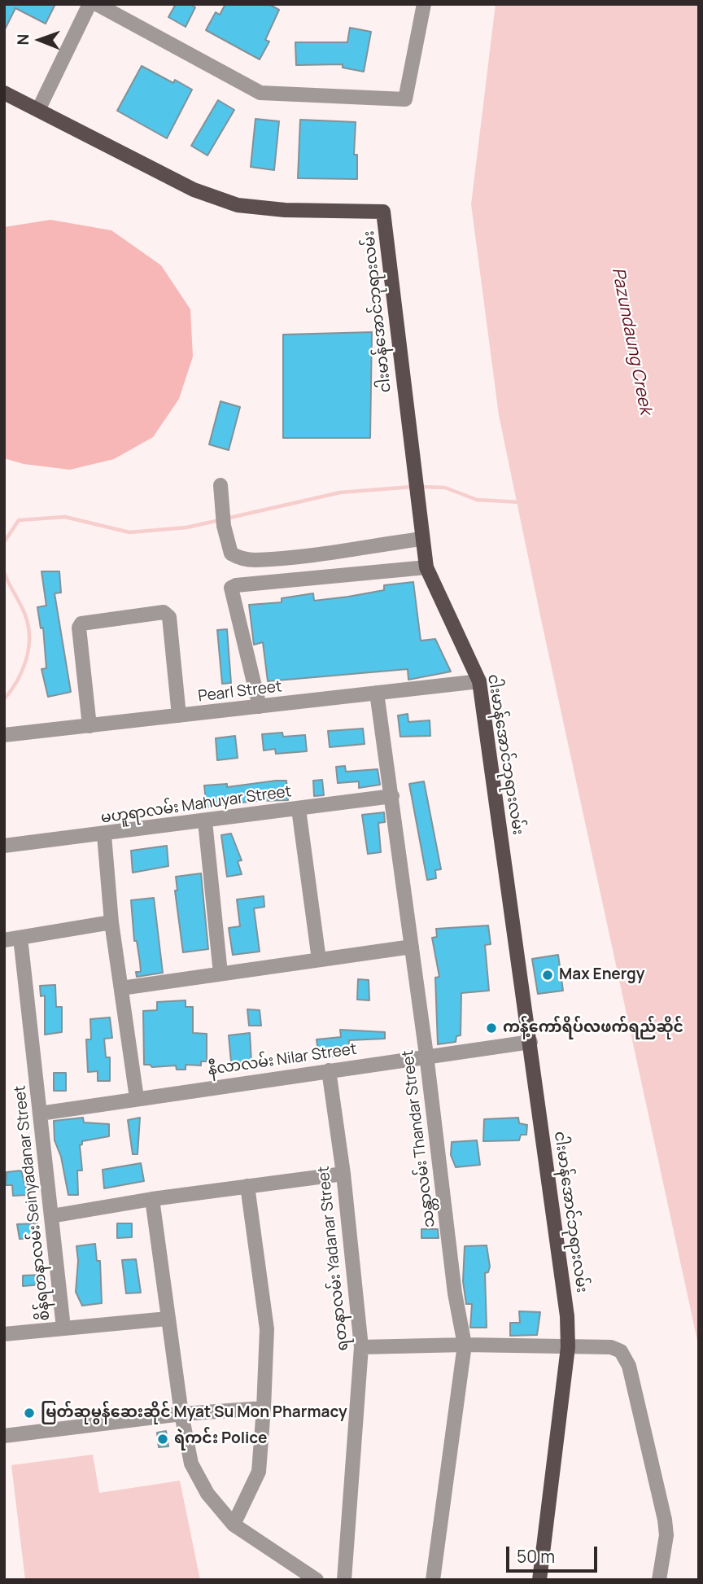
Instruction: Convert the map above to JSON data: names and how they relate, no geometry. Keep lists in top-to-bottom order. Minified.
{"streets":{"main road":["ငါးမာန်အောင်ဘုရားလမ်း"],"street":["Pearl Street","မဟူရာလမ်း Mahuyar Street","နီလာလမ်း Nilar Street","သန္တာလမ်း Thandar Street","စိန်ရတနာလမ်း Seinyadanar Street","ရတနာလမ်း Yadanar Street"]},"crossings":[["ငါးမာန်အောင်ဘုရားလမ်း","Pearl Street"],["ငါးမာန်အောင်ဘုရားလမ်း","နီလာလမ်း Nilar Street"],["Pearl Street","သန္တာလမ်း Thandar Street"],["မဟူရာလမ်း Mahuyar Street","သန္တာလမ်း Thandar Street"],["နီလာလမ်း Nilar Street","သန္တာလမ်း Thandar Street"],["နီလာလမ်း Nilar Street","စိန်ရတနာလမ်း Seinyadanar Street"],["နီလာလမ်း Nilar Street","ရတနာလမ်း Yadanar Street"]],"water":["Pazundaung Creek"],"places":["Max Energy","ကန့်ကော်ရိပ်လဖက်ရည်ဆိုင်","မြတ်ဆုမွန်ဆေးဆိုင် Myat Su Mon Pharmacy","ရဲကင်း Police"],"scale_bar":"50 m","north":"left"}
